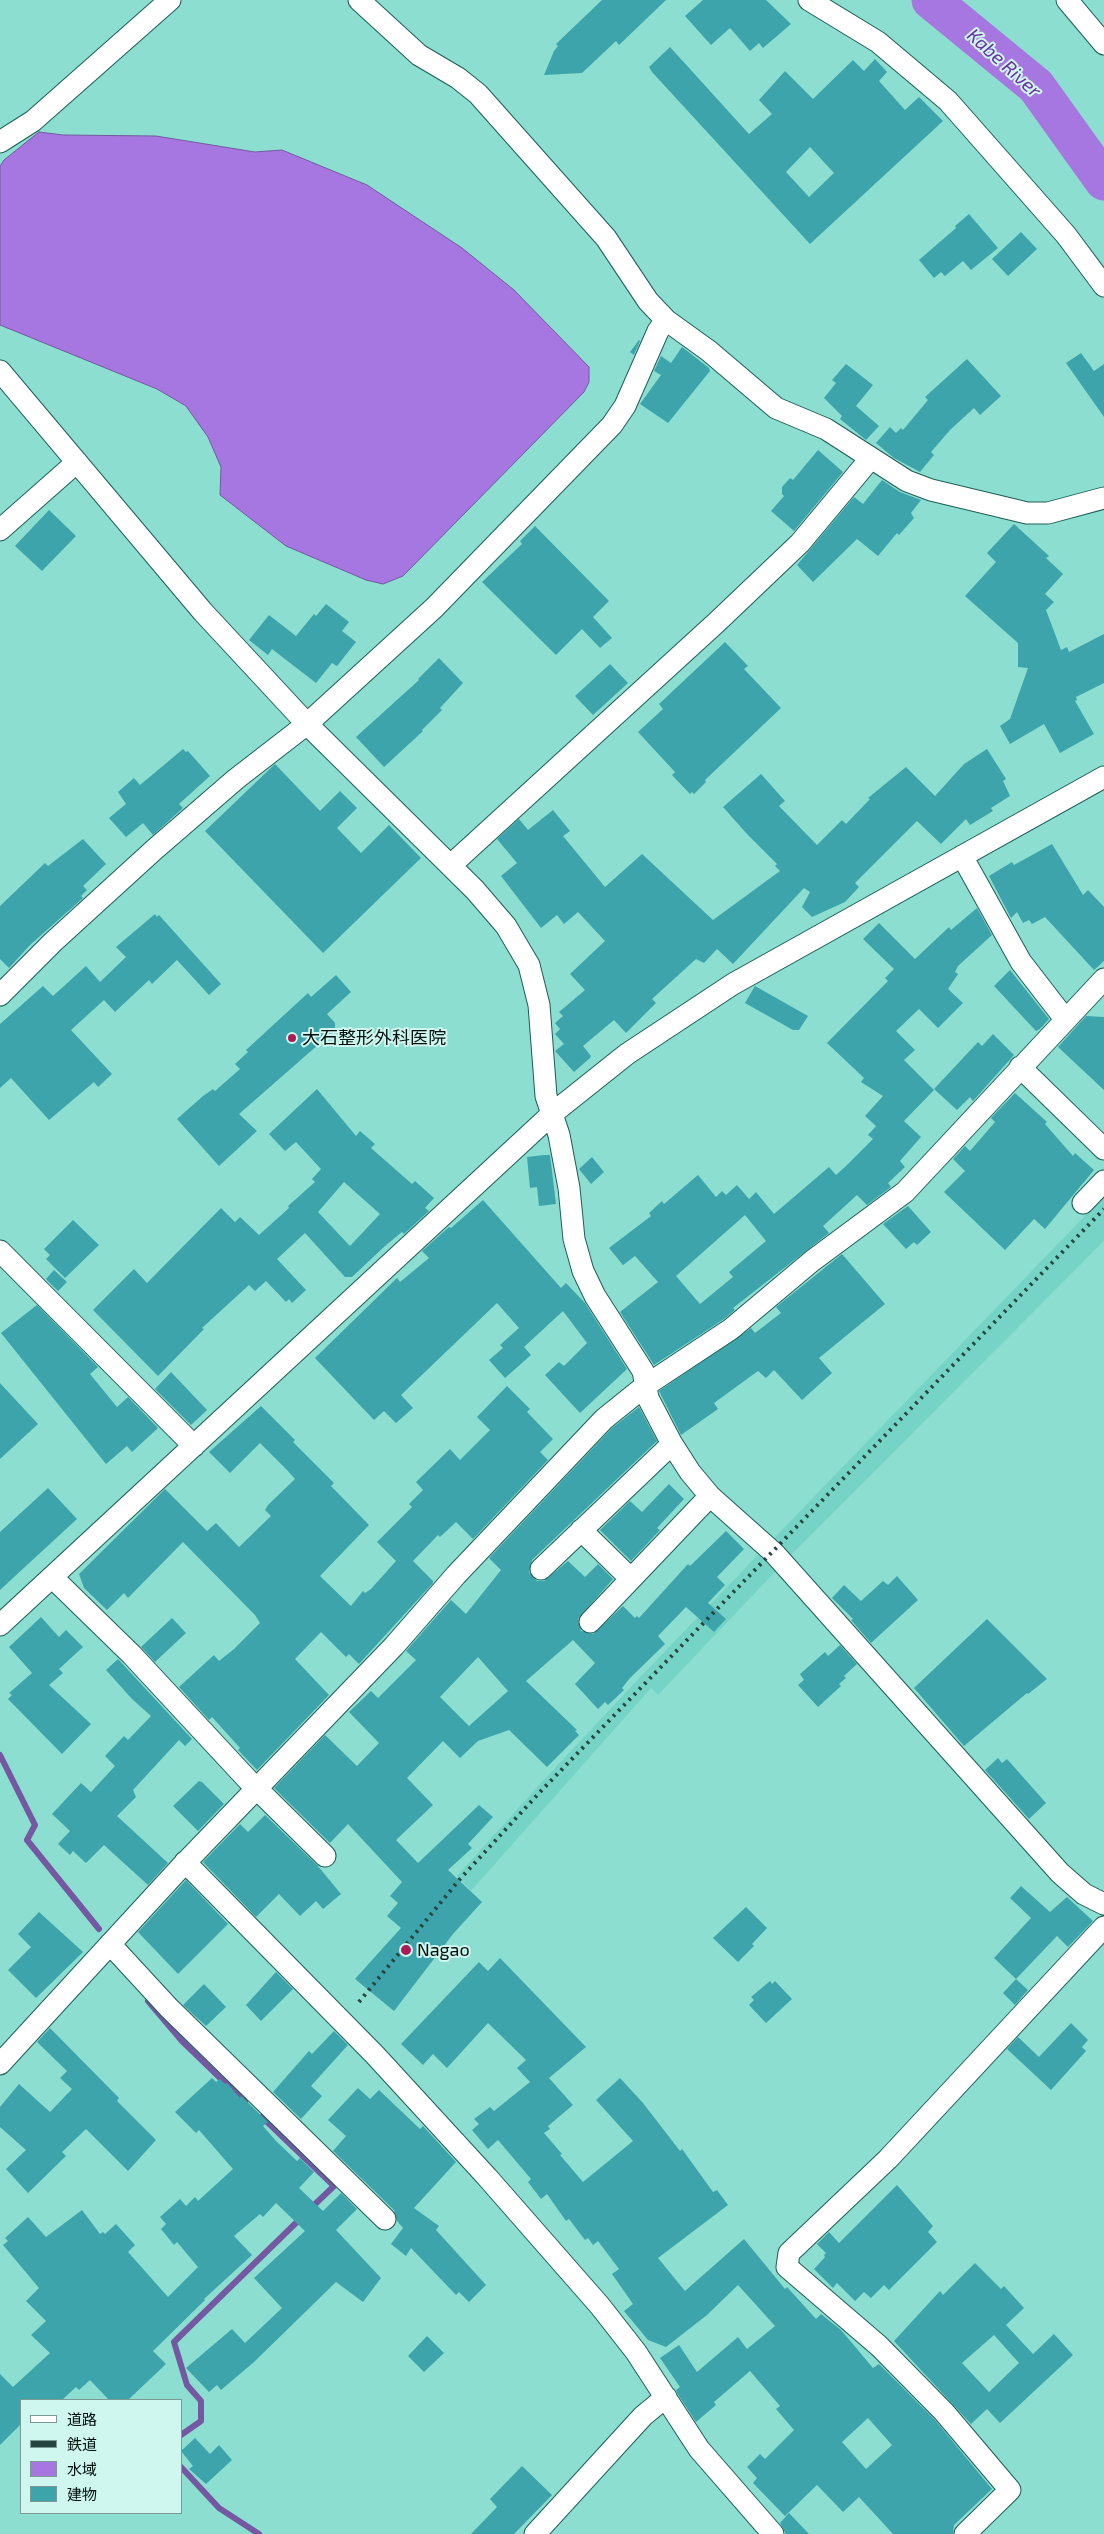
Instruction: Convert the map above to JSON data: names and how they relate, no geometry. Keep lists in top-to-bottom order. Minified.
{"water":["Kabe River"],"places":["大石整形外科医院","Nagao"],"legend":["道路","鉄道","水域","建物"]}
